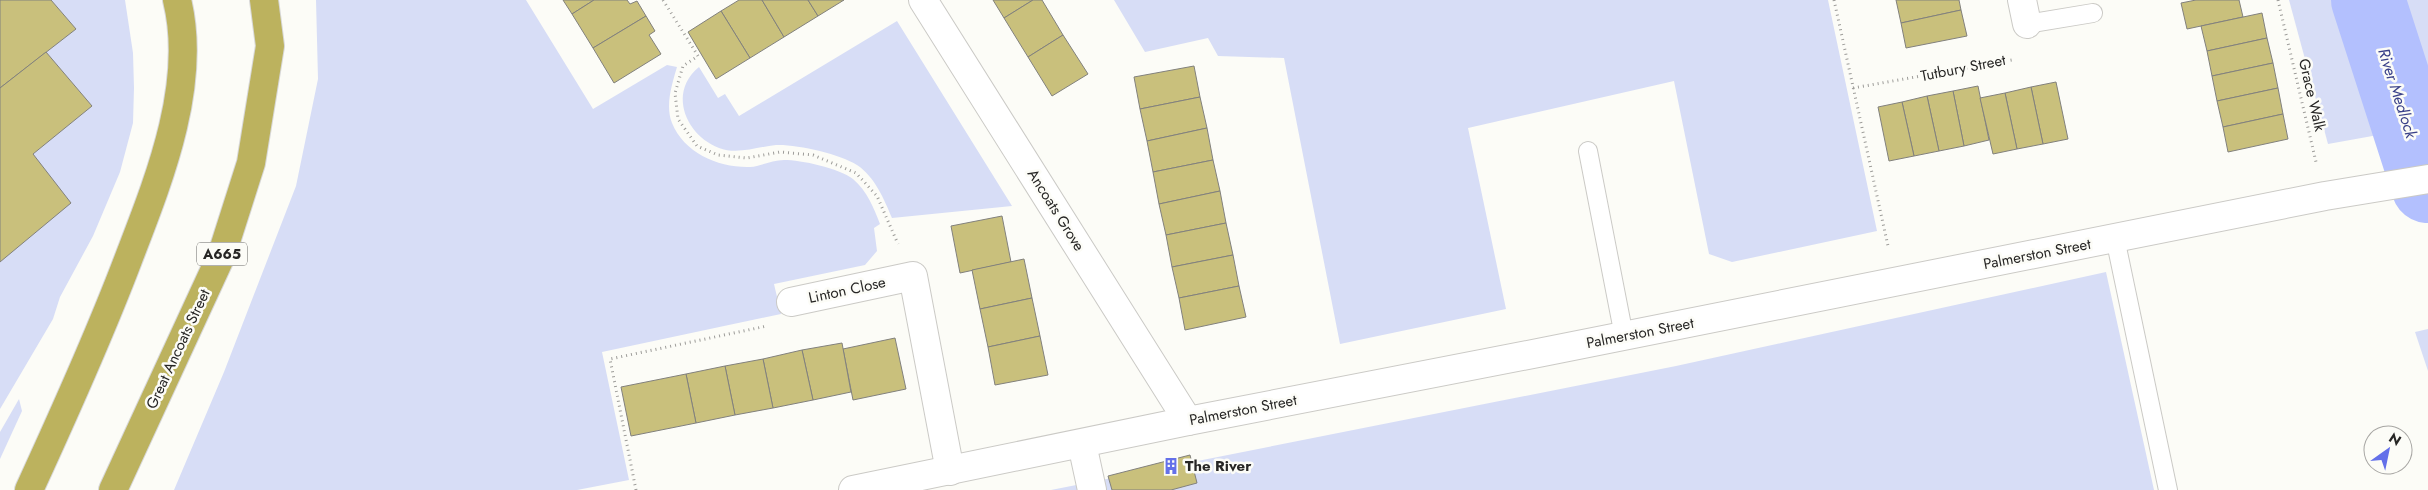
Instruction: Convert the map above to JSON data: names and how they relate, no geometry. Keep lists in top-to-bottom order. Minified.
{"streets":{"highway":["A665","Great Ancoats Street"],"street":["Ancoats Grove","Palmerston Street","Linton Close"],"path":["Tutbury Street","Grace Walk"]},"crossings":[["Grace Walk","Palmerston Street"],["Ancoats Grove","Palmerston Street"]],"water":["River Medlock"],"places":{"building":["The River"]},"north":"top right"}
